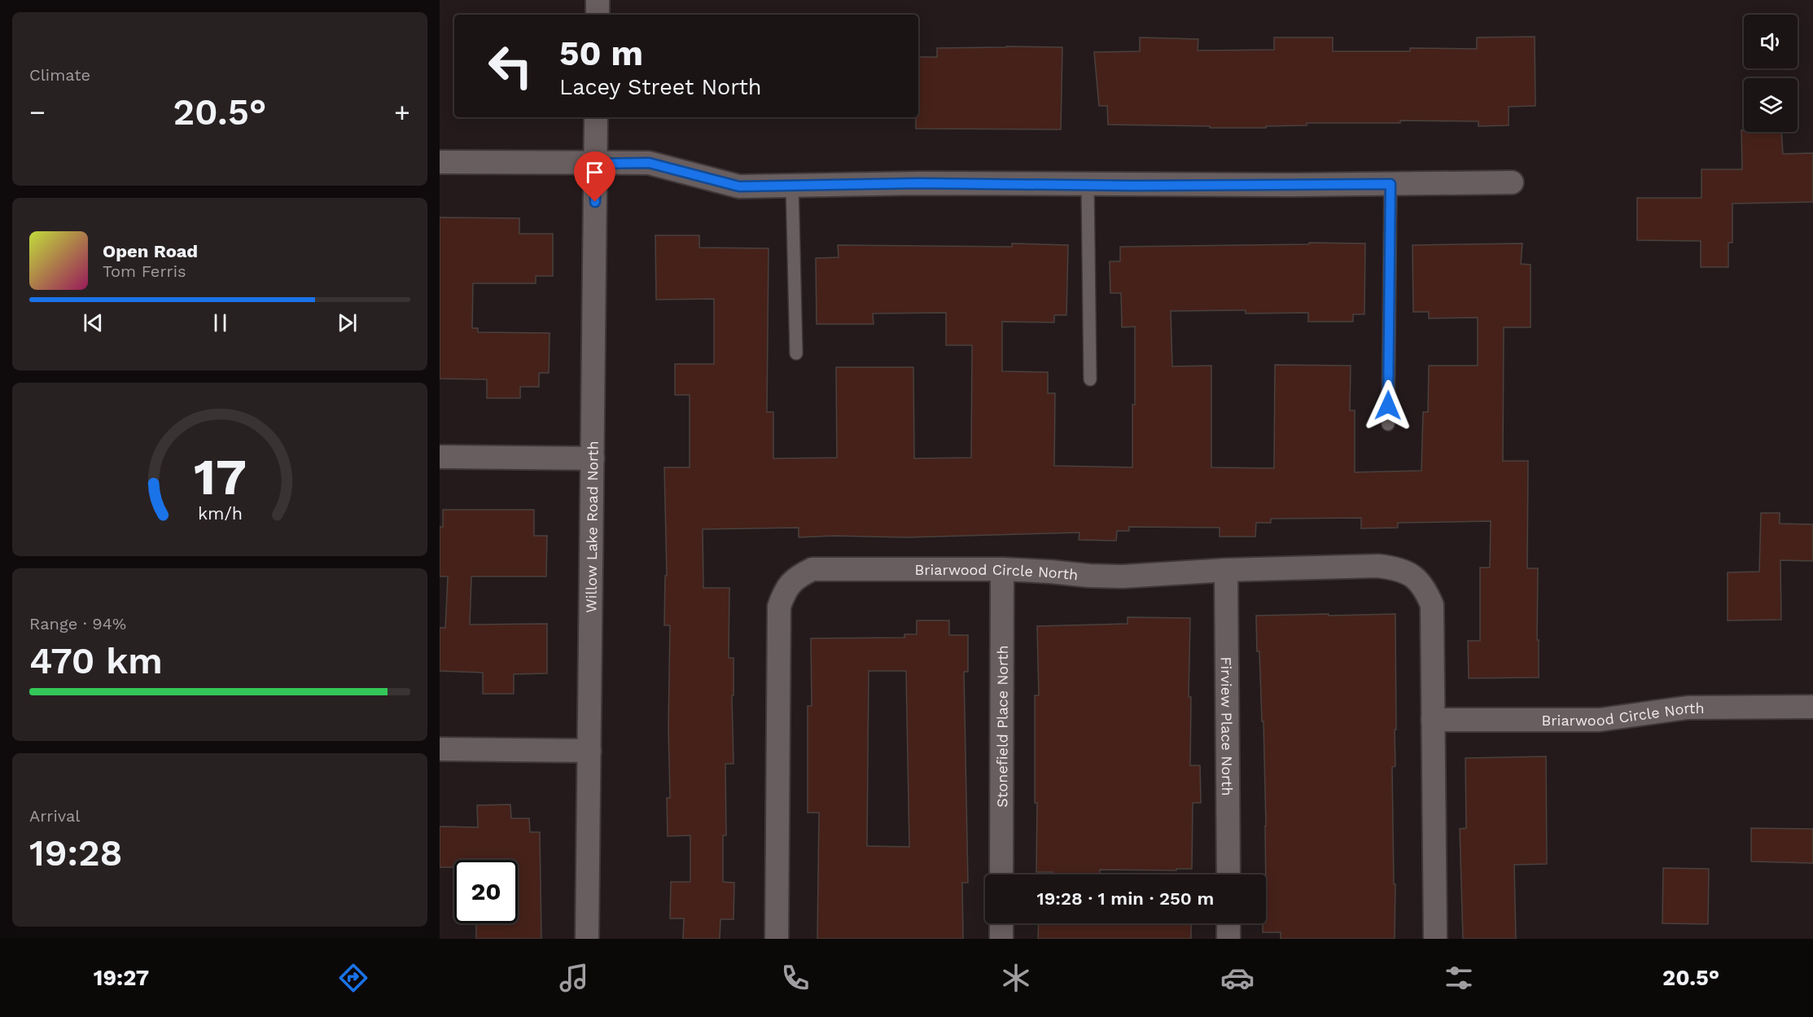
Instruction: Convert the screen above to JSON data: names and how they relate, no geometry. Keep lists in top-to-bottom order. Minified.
{"streets":{"street":["Willow Lake Road North","Briarwood Circle North","Stonefield Place North","Firview Place North"]},"crossings":[["Briarwood Circle North","Stonefield Place North"],["Briarwood Circle North","Firview Place North"]],"page":{"tile":["Climate",["Range · 94%","470 km"],["Arrival","19:28"]],"turn":["50 m","Lacey Street North"],"heat":["−","20.5°","+"],"song":["Open Road","Tom Ferris"],"limit":"20","trip":"19:28 · 1 min · 250 m","tabs":["19:27","20.5°"],"gauge":["17","km/h"]}}
